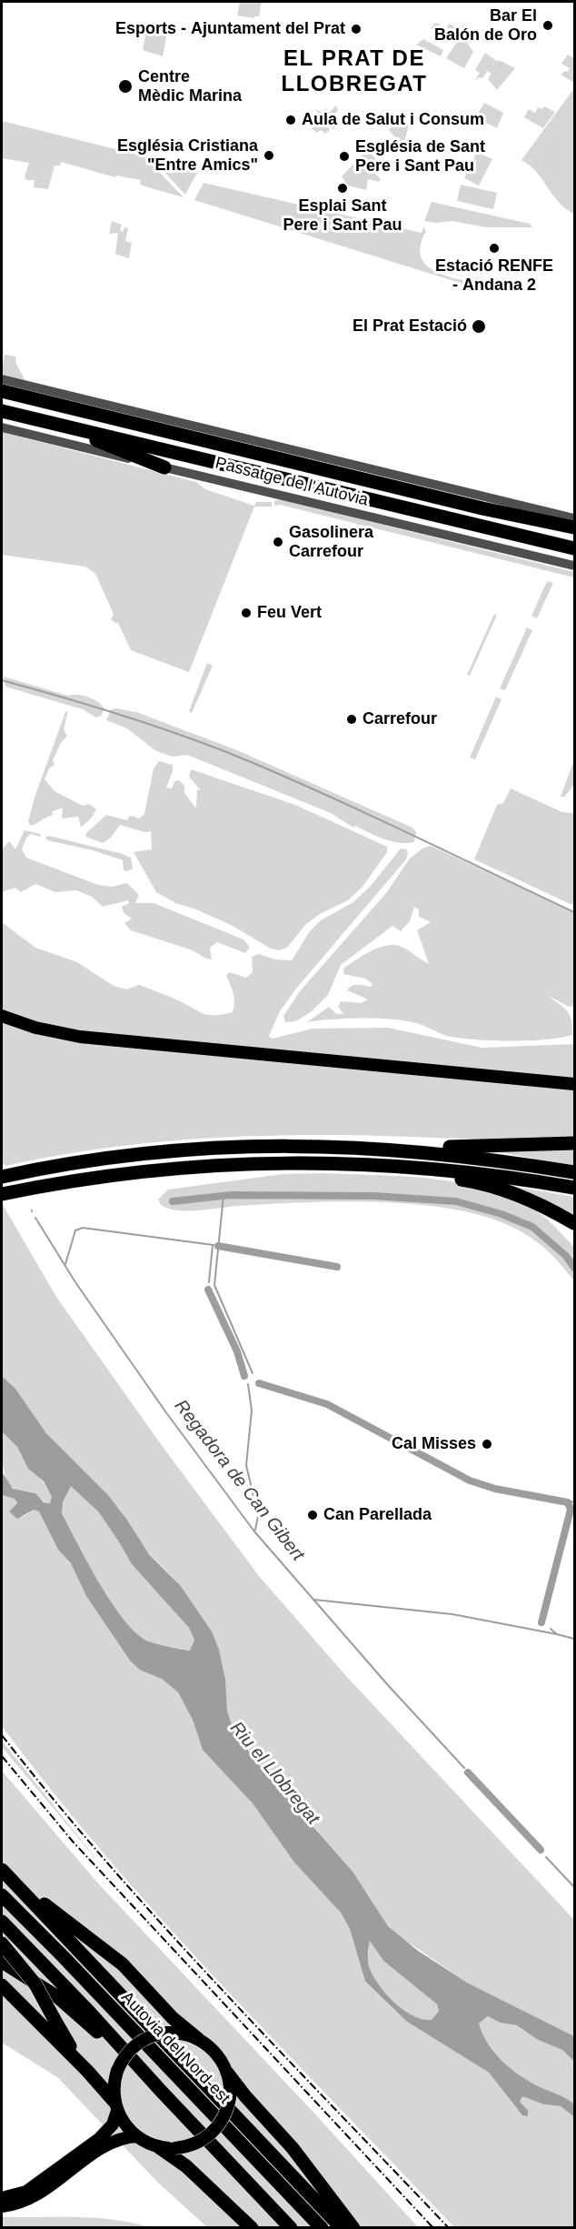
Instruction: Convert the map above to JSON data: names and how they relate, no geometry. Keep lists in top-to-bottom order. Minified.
{"streets":{"highway":["Autovia del Nord-est"],"street":["Passatge de l'Autovia"]},"districts":["EL PRAT DE LLOBREGAT"],"water":["Regadora de Can Gibert","Riu el Llobregat"],"places":["Bar El Balón de Oro","Esports - Ajuntament del Prat","Centre Mèdic Marina","Aula de Salut i Consum","Església Cristiana \"Entre Amics\"","Església de Sant Pere i Sant Pau","Esplai Sant Pere i Sant Pau","Estació RENFE - Andana 2","El Prat Estació","Gasolinera Carrefour","Feu Vert","Carrefour","Cal Misses","Can Parellada"]}
